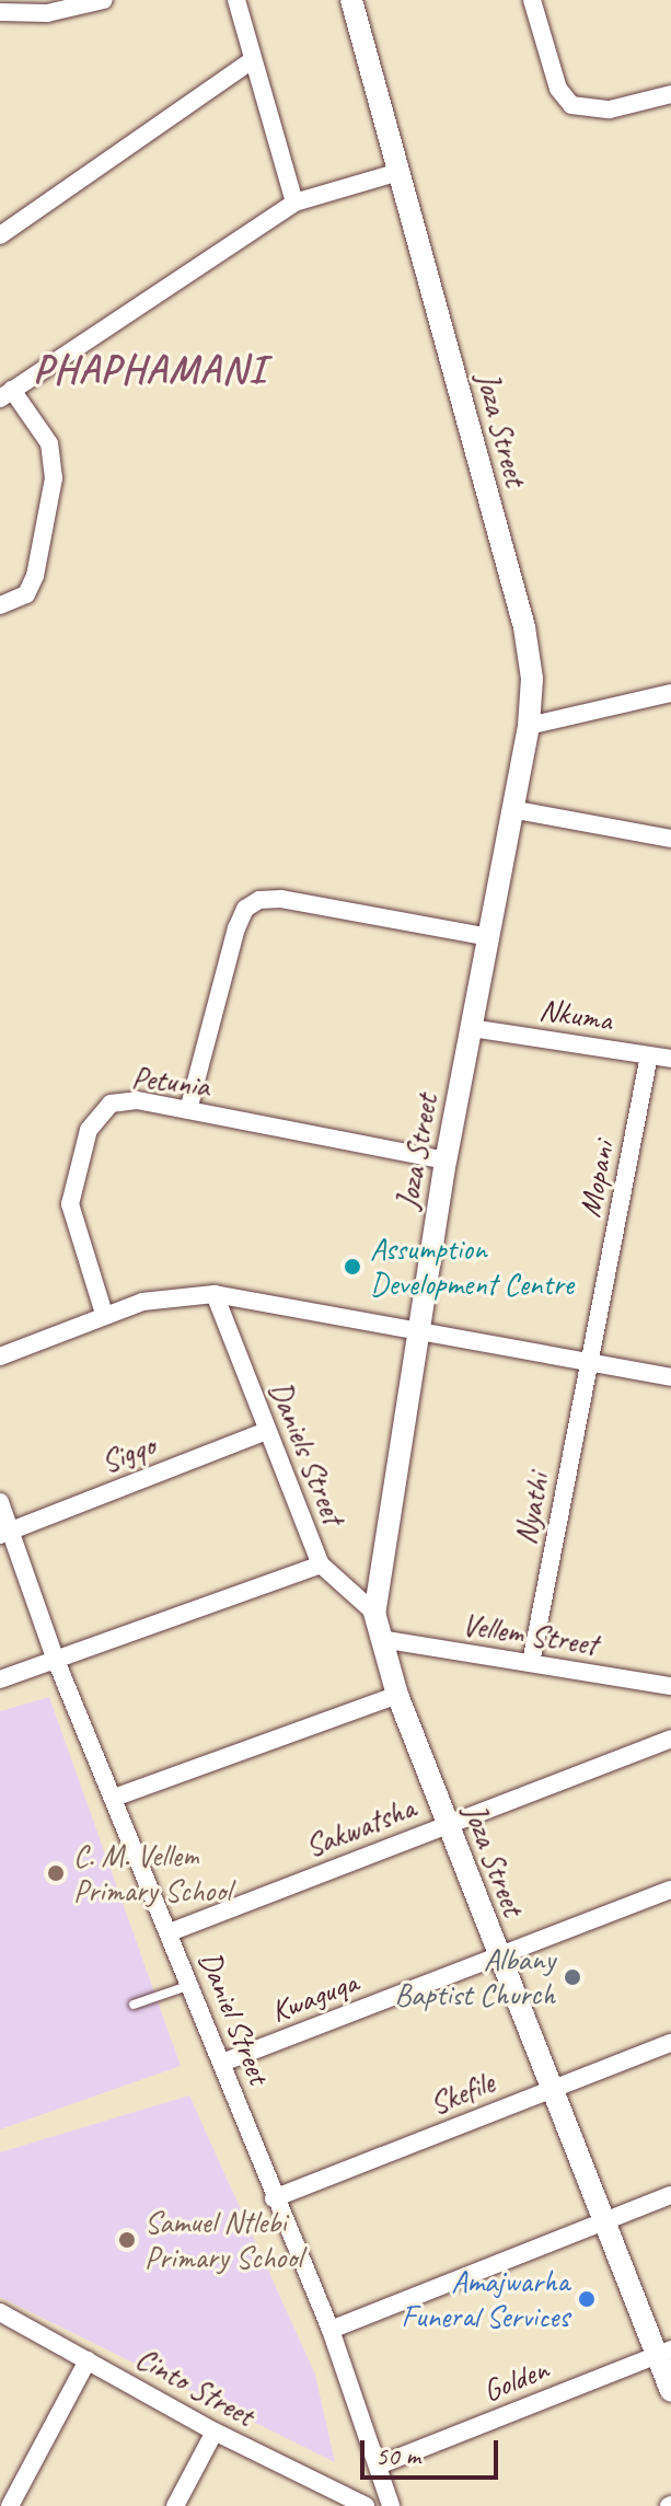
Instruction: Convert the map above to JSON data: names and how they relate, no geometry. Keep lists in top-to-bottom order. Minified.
{"streets":{"street":["Joza Street","Nkuma","Petunia","Mopani","Daniels Street","Sigqo","Nyathi","Vellem Street","Sakwatsha","Kwaguqa","Daniel Street","Skefile","Golden","Cinto Street"]},"crossings":[["Joza Street","Nkuma"],["Joza Street","Petunia"],["Joza Street","Daniels Street"],["Joza Street","Vellem Street"],["Joza Street","Sakwatsha"],["Joza Street","Kwaguqa"],["Joza Street","Skefile"],["Joza Street","Golden"],["Nkuma","Mopani"],["Mopani","Nyathi"],["Daniels Street","Sigqo"],["Sigqo","Daniel Street"],["Nyathi","Vellem Street"],["Sakwatsha","Daniel Street"],["Kwaguqa","Daniel Street"],["Daniel Street","Skefile"],["Daniel Street","Golden"]],"districts":["PHAPHAMANI"],"places":["Assumption Development Centre","C. M. Vellem Primary School","Albany Baptist Church","Samuel Ntlebi Primary School","Amajwarha Funeral Services"],"scale_bar":"50 m"}
